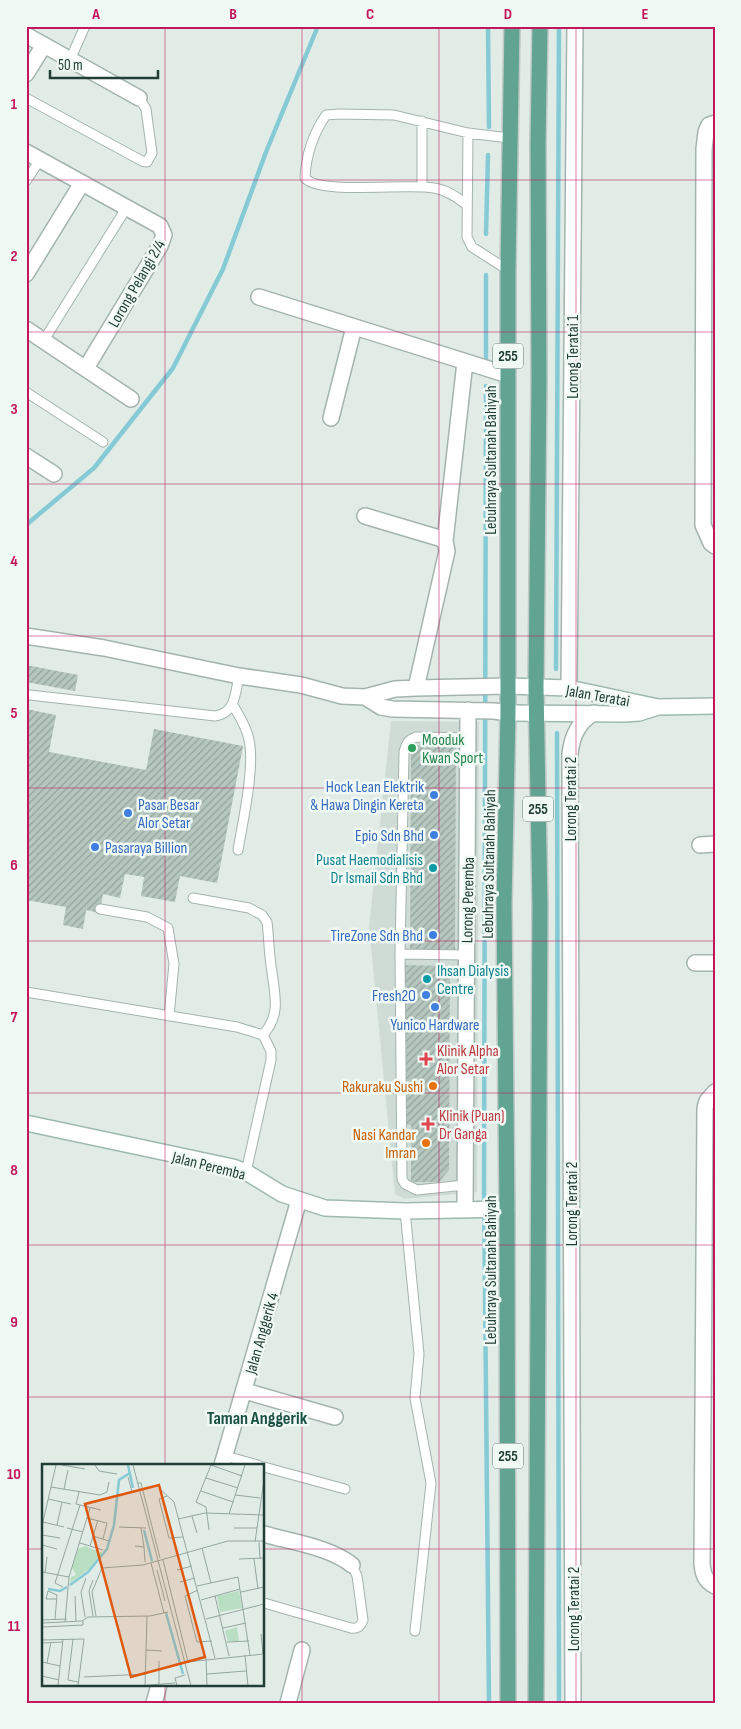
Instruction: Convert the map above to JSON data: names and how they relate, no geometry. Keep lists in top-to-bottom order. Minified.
{"streets":{"main road":["255","Lebuhraya Sultanah Bahiyah"],"street":["Lorong Pelangi 2/4","Lorong Teratai 1","Jalan Teratai","Lorong Teratai 2","Lorong Peremba","Jalan Peremba","Jalan Anggerik 4"]},"crossings":[["255","Jalan Teratai"],["Lorong Teratai 1","Jalan Teratai"],["Lebuhraya Sultanah Bahiyah","Jalan Teratai"],["Lebuhraya Sultanah Bahiyah","Jalan Peremba"],["Jalan Teratai","Lorong Teratai 2"],["Jalan Teratai","Lorong Peremba"],["Lorong Peremba","Jalan Peremba"],["Jalan Peremba","Jalan Anggerik 4"]],"districts":["Taman Anggerik"],"places":{"other":["Mooduk Kwan Sport","Hock Lean Elektrik & Hawa Dingin Kereta","Pasar Besar Alor Setar","Epio Sdn Bhd","Pasaraya Billion","Pusat Haemodialisis Dr Ismail Sdn Bhd","TireZone Sdn Bhd","Ihsan Dialysis Centre","Fresh2O","Yunico Hardware","Rakuraku Sushi","Nasi Kandar Imran"],"health":["Klinik Alpha Alor Setar","Klinik (Puan) Dr Ganga"]},"scale_bar":"50 m","grid":{"columns":["A","B","C","D","E"],"rows":["1","2","3","4","5","6","7","8","9","10","11"]}}
